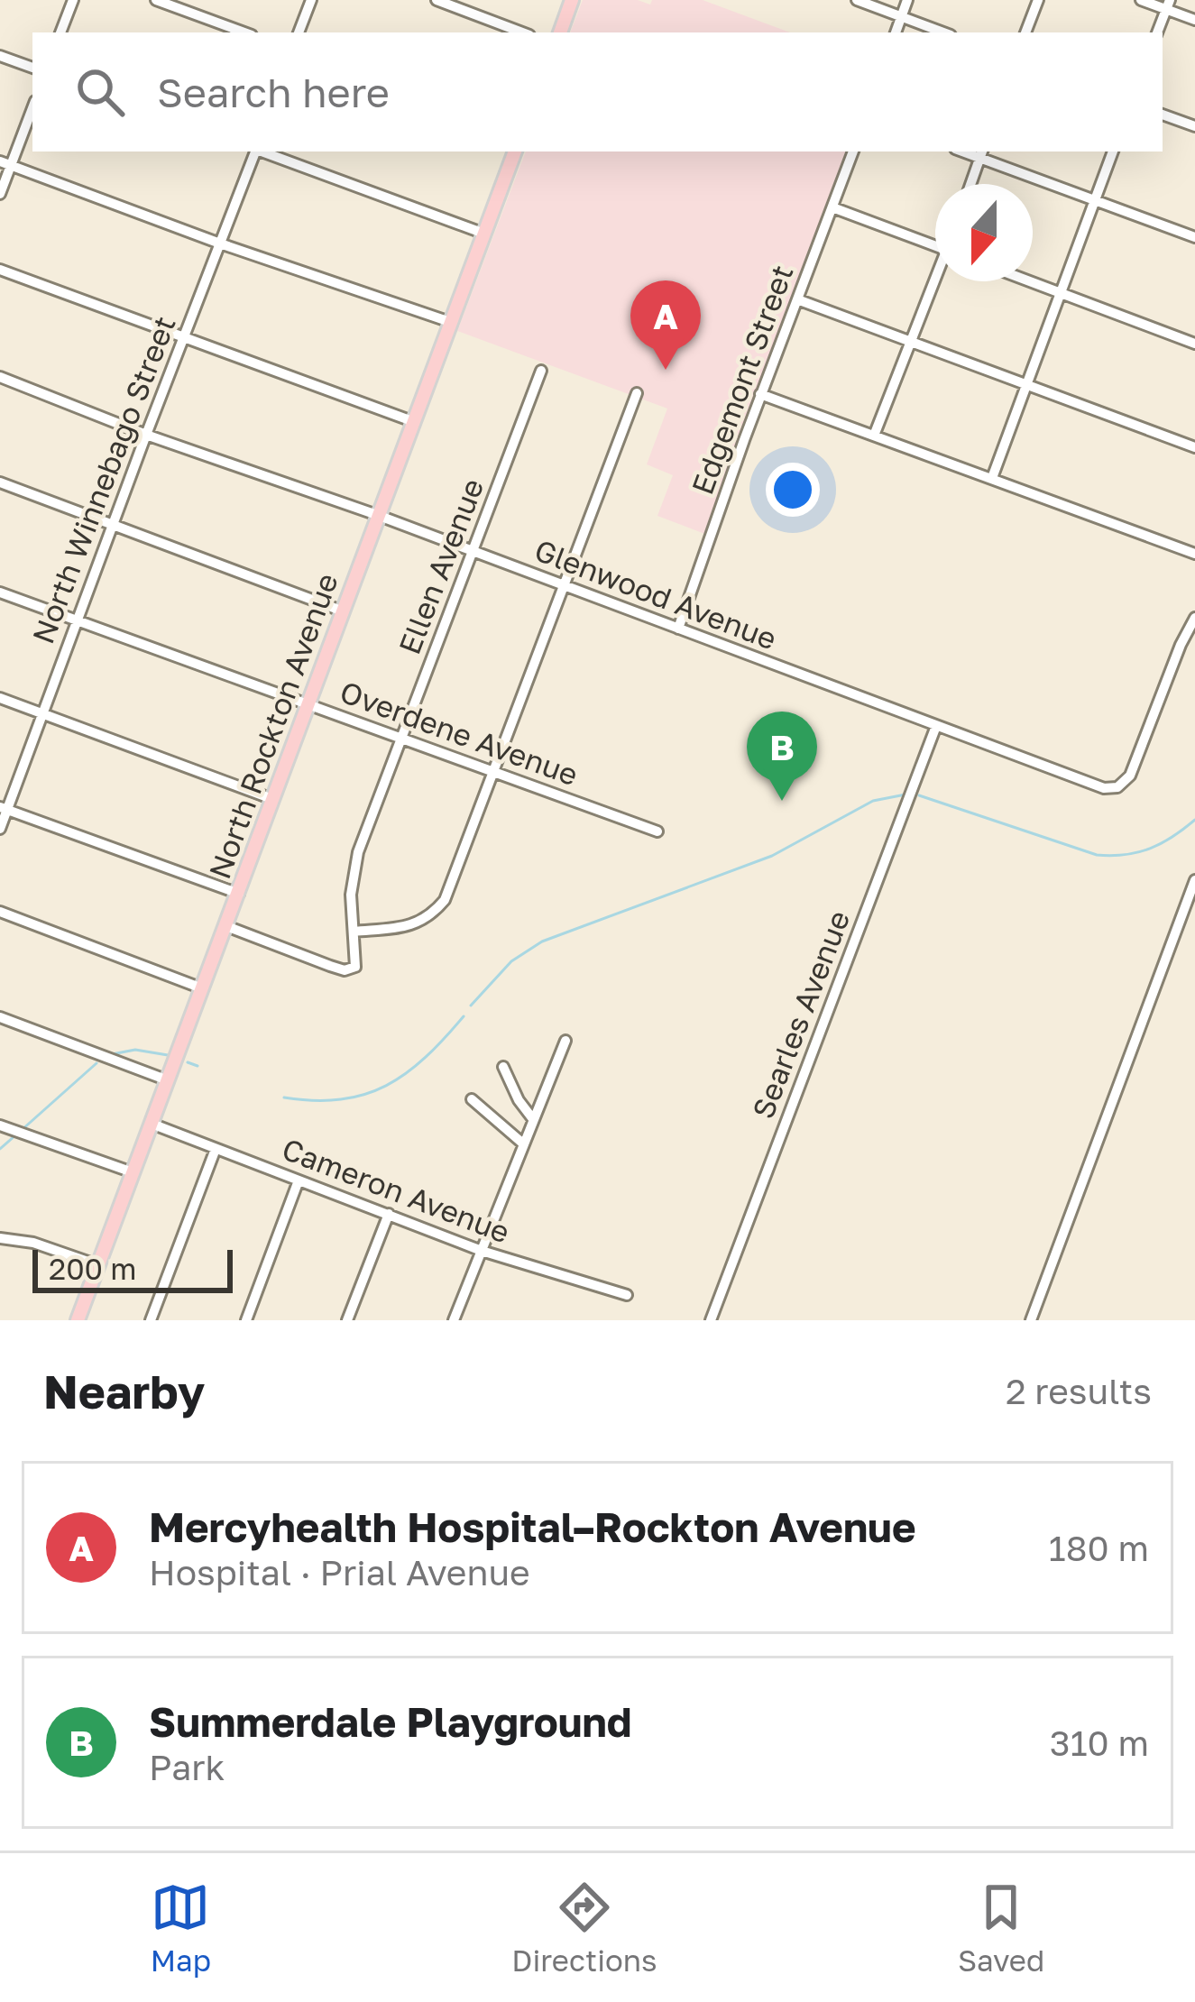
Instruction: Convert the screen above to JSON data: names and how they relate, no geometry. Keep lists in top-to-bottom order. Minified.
{"streets":{"main road":["North Rockton Avenue"],"street":["Edgemont Street","North Winnebago Street","Ellen Avenue","Glenwood Avenue","Overdene Avenue","Searles Avenue","Cameron Avenue"]},"crossings":[["Edgemont Street","Glenwood Avenue"],["North Winnebago Street","Glenwood Avenue"],["North Winnebago Street","Overdene Avenue"],["Ellen Avenue","Glenwood Avenue"],["Ellen Avenue","North Rockton Avenue"],["Ellen Avenue","Overdene Avenue"],["Glenwood Avenue","North Rockton Avenue"],["Glenwood Avenue","Searles Avenue"],["North Rockton Avenue","Overdene Avenue"],["North Rockton Avenue","Cameron Avenue"]],"scale_bar":"200 m","north":"bottom","page":{"search":"Search here","pins":["A","B"],"scale":"200 m","heading":["Nearby","2 results"],"list":[{"mark":"A","name":"Mercyhealth Hospital–Rockton Avenue","note":"Hospital · Prial Avenue","value":"180 m"},{"mark":"B","name":"Summerdale Playground","note":"Park","value":"310 m"}],"nav":["Map","Directions","Saved"]}}
